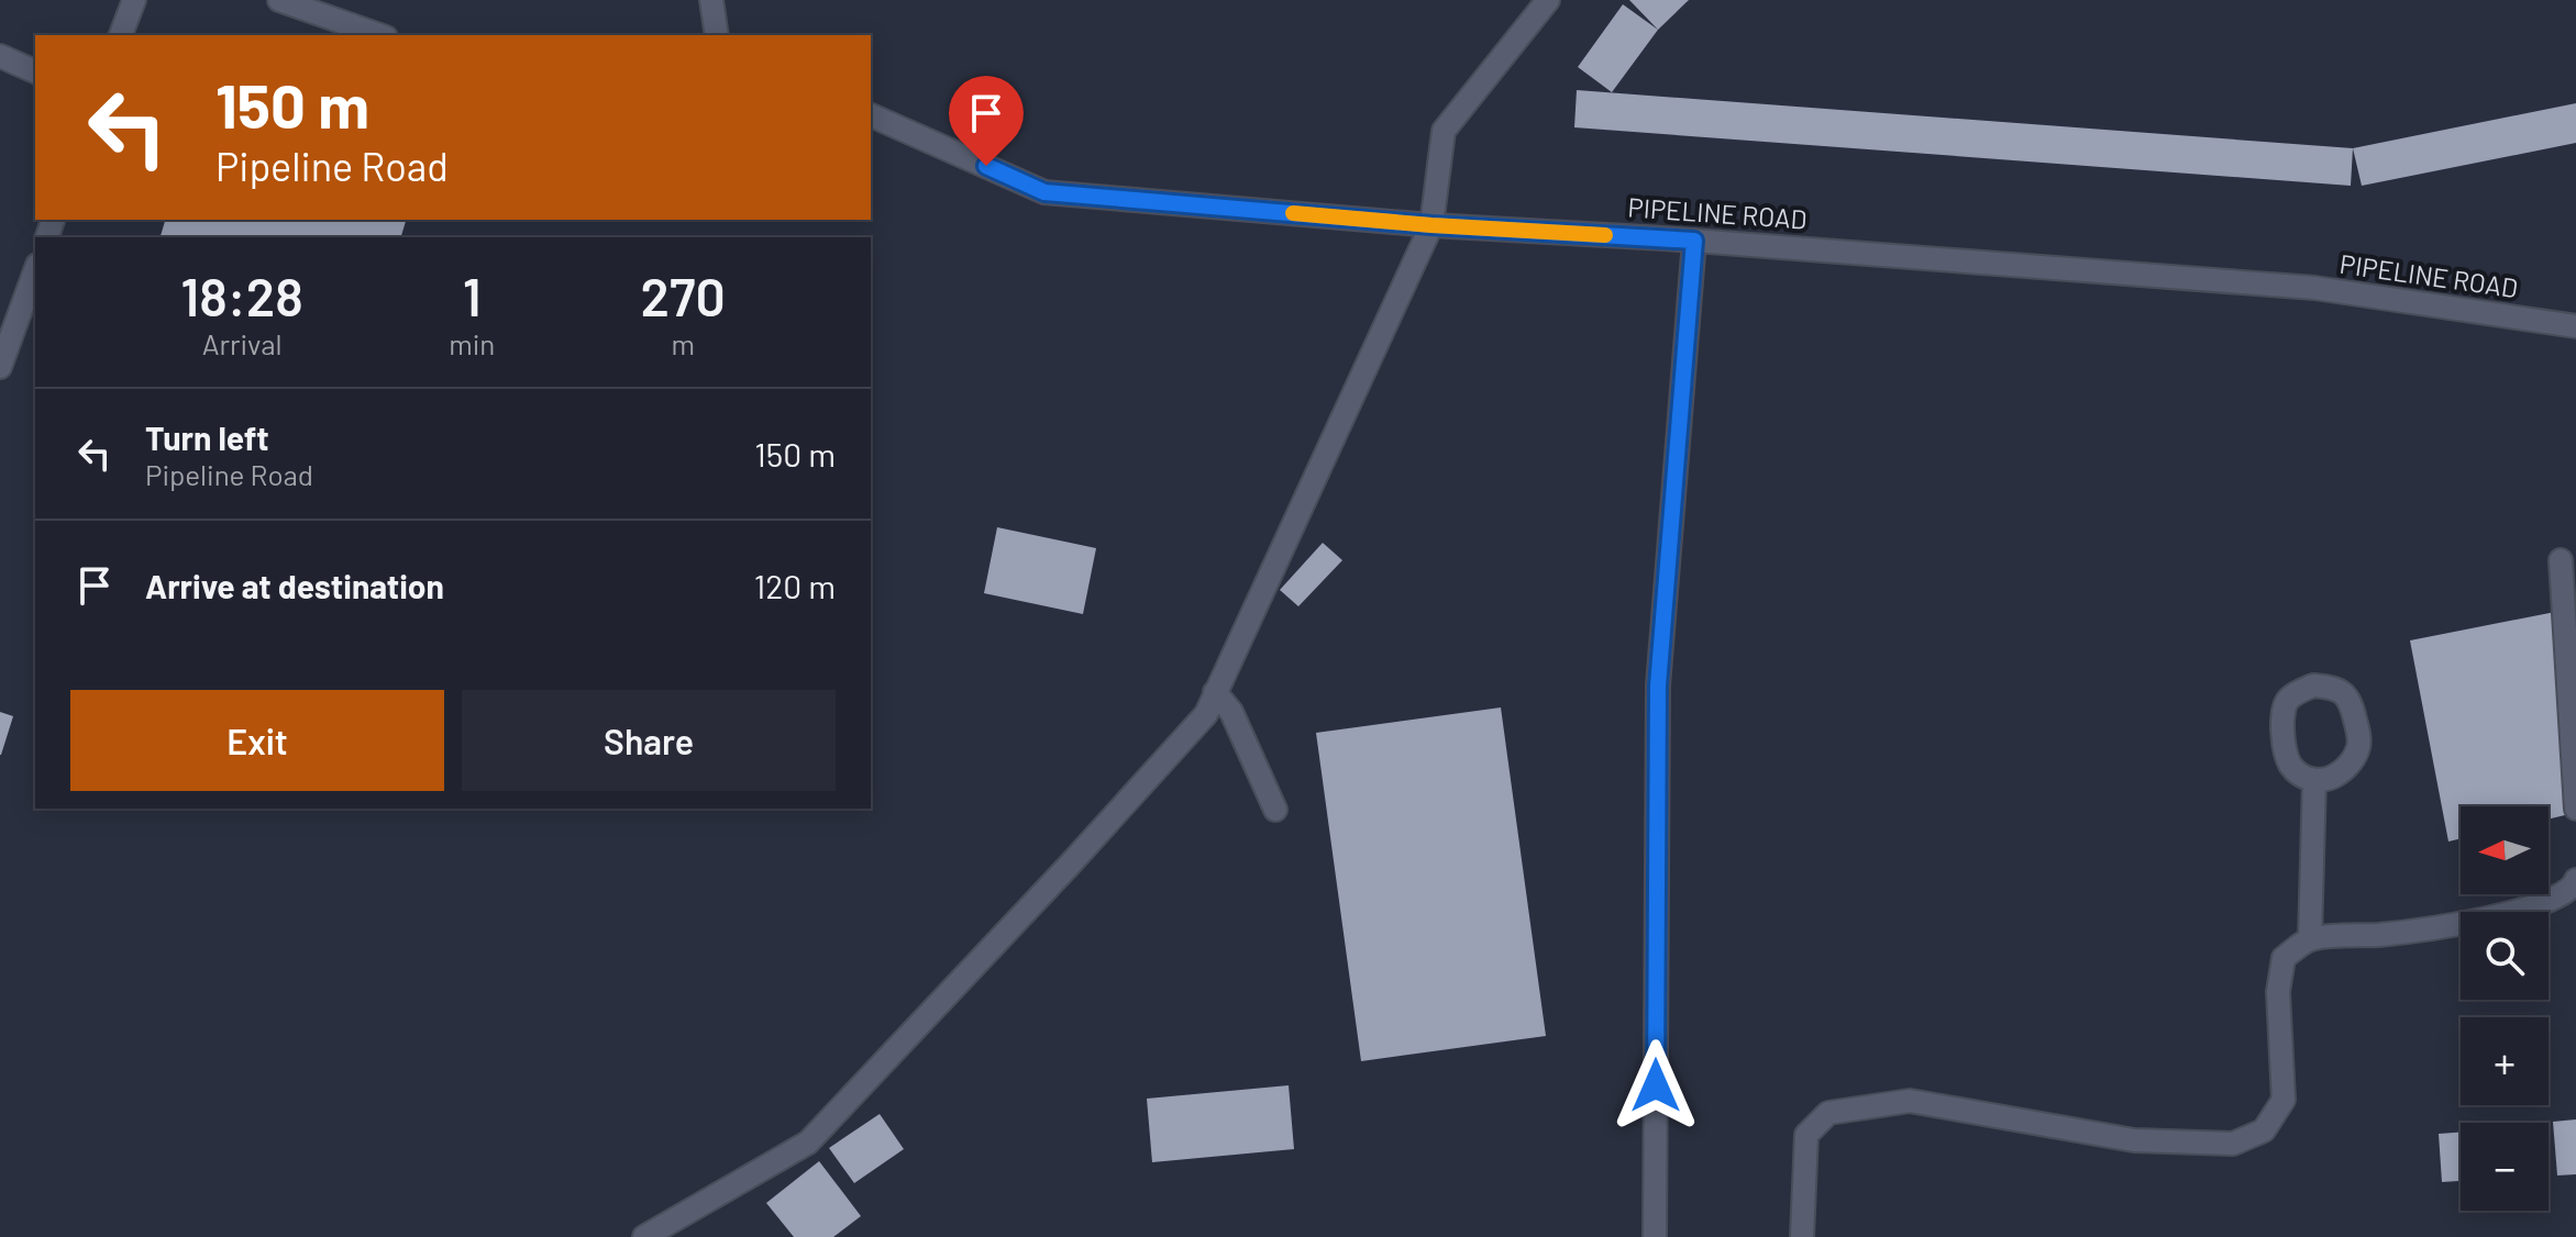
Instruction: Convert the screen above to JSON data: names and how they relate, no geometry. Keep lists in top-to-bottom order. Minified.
{"streets":{"street":["PIPELINE ROAD"]},"north":"left","page":{"turn":["150 m","Pipeline Road"],"eta":["18:28","Arrival","1","min","270","m"],"list":[{"name":"Turn left","note":"Pipeline Road","value":"150 m"},{"name":"Arrive at destination","value":"120 m"}],"buttons":["Exit","Share"],"map_buttons":["+","−"]}}
